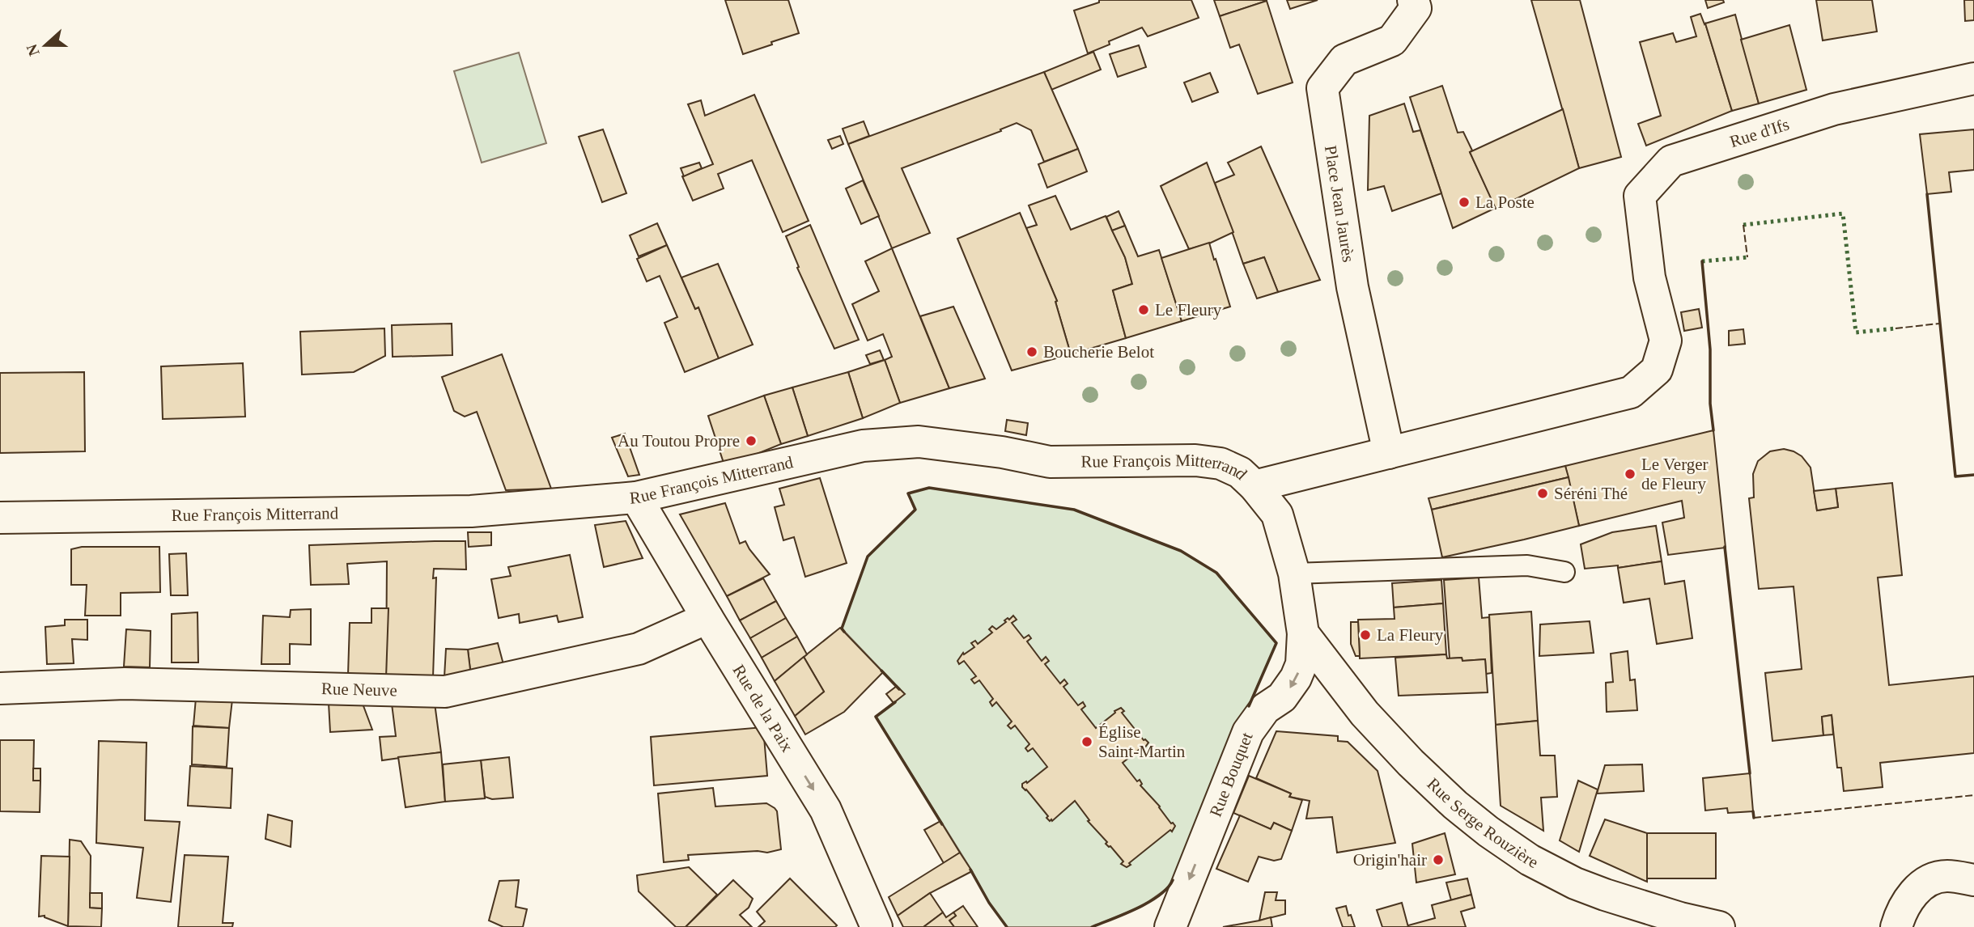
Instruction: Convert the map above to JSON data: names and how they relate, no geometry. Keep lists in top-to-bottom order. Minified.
{"streets":{"street":["Rue d'Ifs","Place Jean Jaurès","Rue François Mitterrand","Rue Neuve","Rue de la Paix","Rue Bouquet","Rue Serge Rouzière"]},"crossings":[["Rue d'Ifs","Place Jean Jaurès"],["Rue François Mitterrand","Rue de la Paix"],["Rue François Mitterrand","Rue Bouquet"],["Rue François Mitterrand","Rue Serge Rouzière"],["Rue Neuve","Rue de la Paix"],["Rue Bouquet","Rue Serge Rouzière"]],"one_way":["Rue de la Paix","Rue Bouquet"],"places":["La Poste","Le Fleury","Boucherie Belot","Au Toutou Propre","Le Verger de Fleury","Séréni Thé","La Fleury","Église Saint-Martin","Origin'hair"],"north":"left"}
